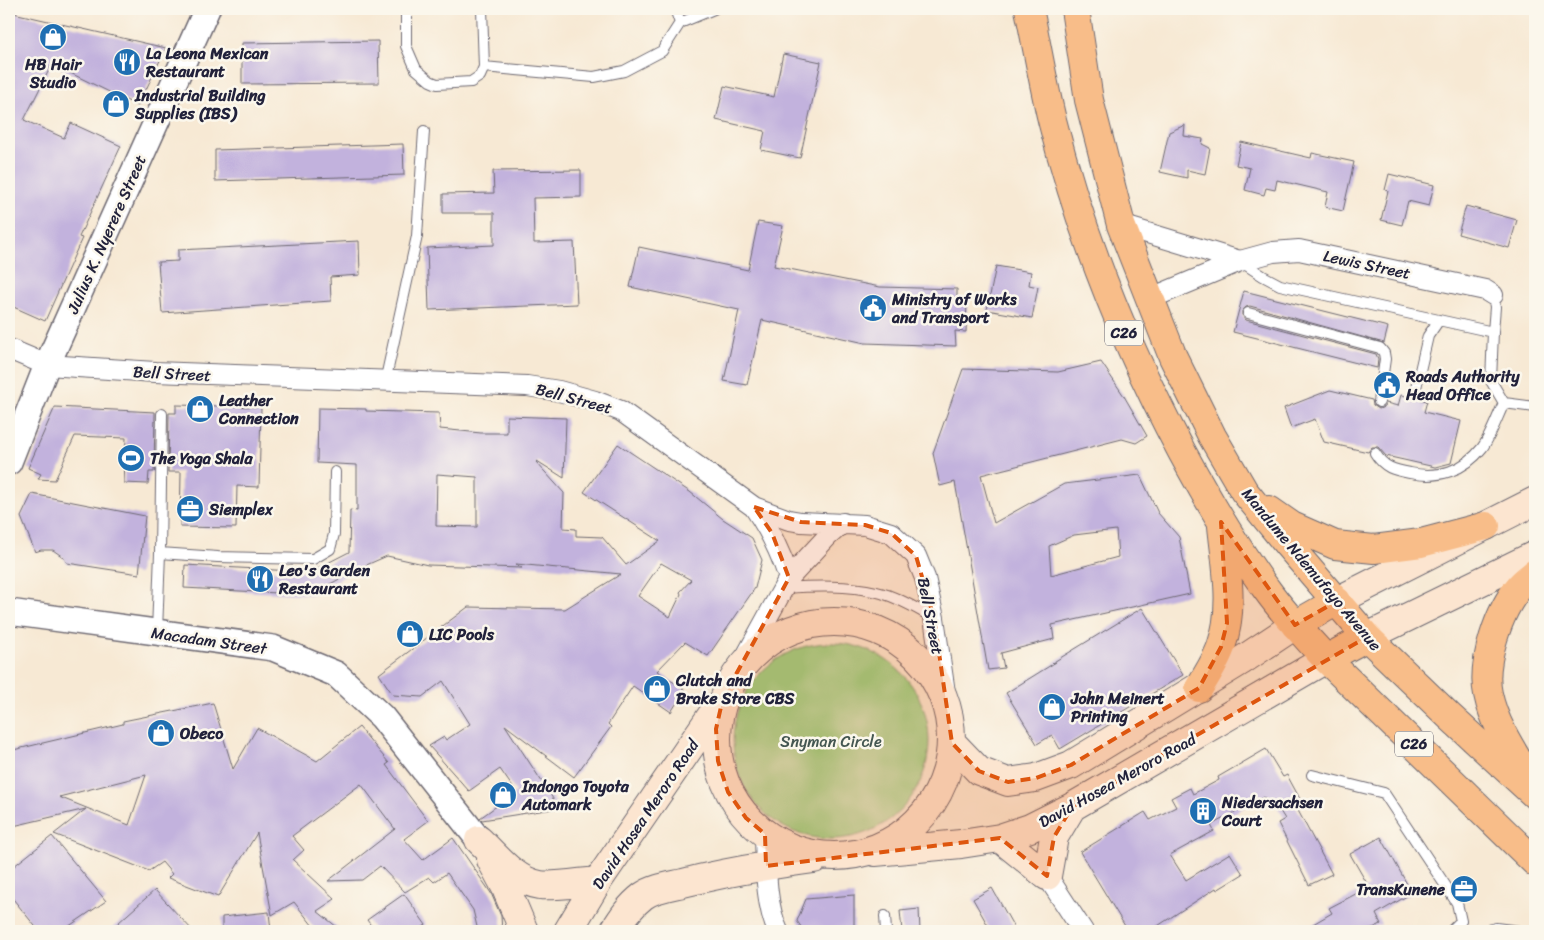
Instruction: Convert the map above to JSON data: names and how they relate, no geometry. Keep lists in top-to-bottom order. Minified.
{"streets":{"main road":["C26","Mandume Ndemufayo Avenue","David Hosea Meroro Road"],"street":["Julius K. Nyerere Street","Lewis Street","Bell Street","Macadam Street"]},"crossings":[["Julius K. Nyerere Street","Bell Street"],["Lewis Street","Mandume Ndemufayo Avenue"],["C26","David Hosea Meroro Road"]],"parks":["Snyman Circle"],"places":{"shop":["HB Hair Studio","Industrial Building Supplies (IBS)","Leather Connection","LIC Pools","Clutch and Brake Store CBS","John Meinert Printing","Obeco","Indongo Toyota Automark"],"restaurant":["La Leona Mexican Restaurant","Leo's Garden Restaurant"],"public building":["Ministry of Works and Transport","Roads Authority Head Office"],"sports":["The Yoga Shala"],"office":["Siemplex","TransKunene"],"building":["Niedersachsen Court"]}}
